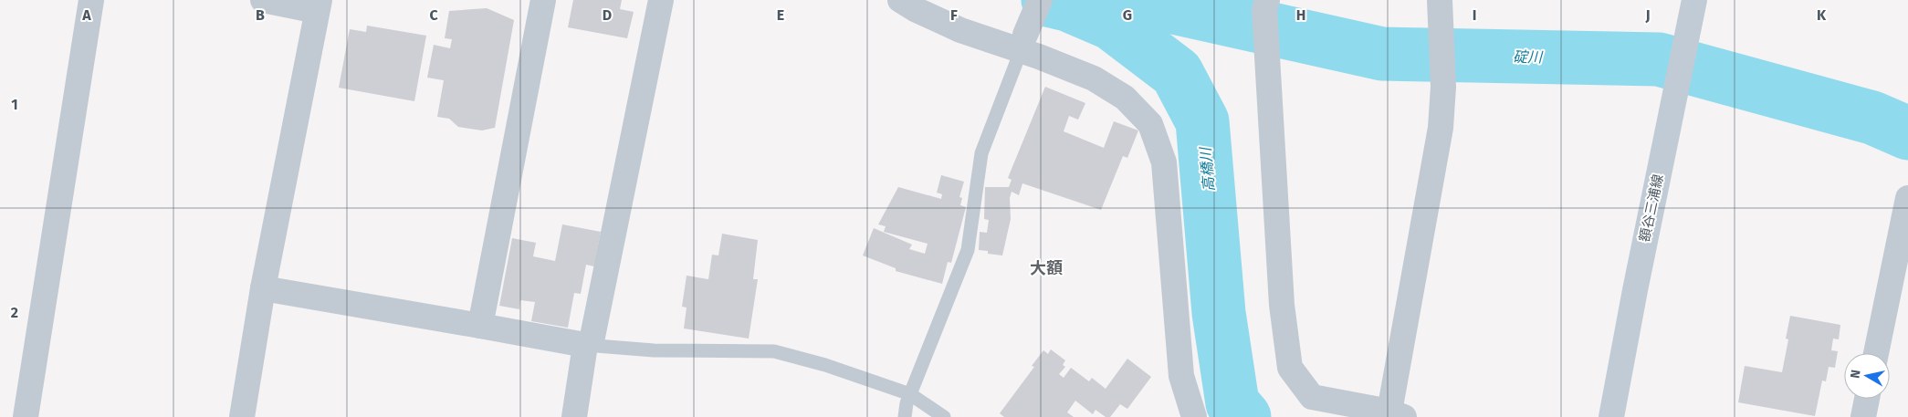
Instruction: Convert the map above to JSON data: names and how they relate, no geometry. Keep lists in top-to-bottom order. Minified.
{"streets":{"main road":["額谷三浦線"]},"districts":["大額"],"water":["碇川","高橋川"],"north":"left","grid":{"columns":["A","B","C","D","E","F","G","H","I","J","K"],"rows":["1","2"]}}
